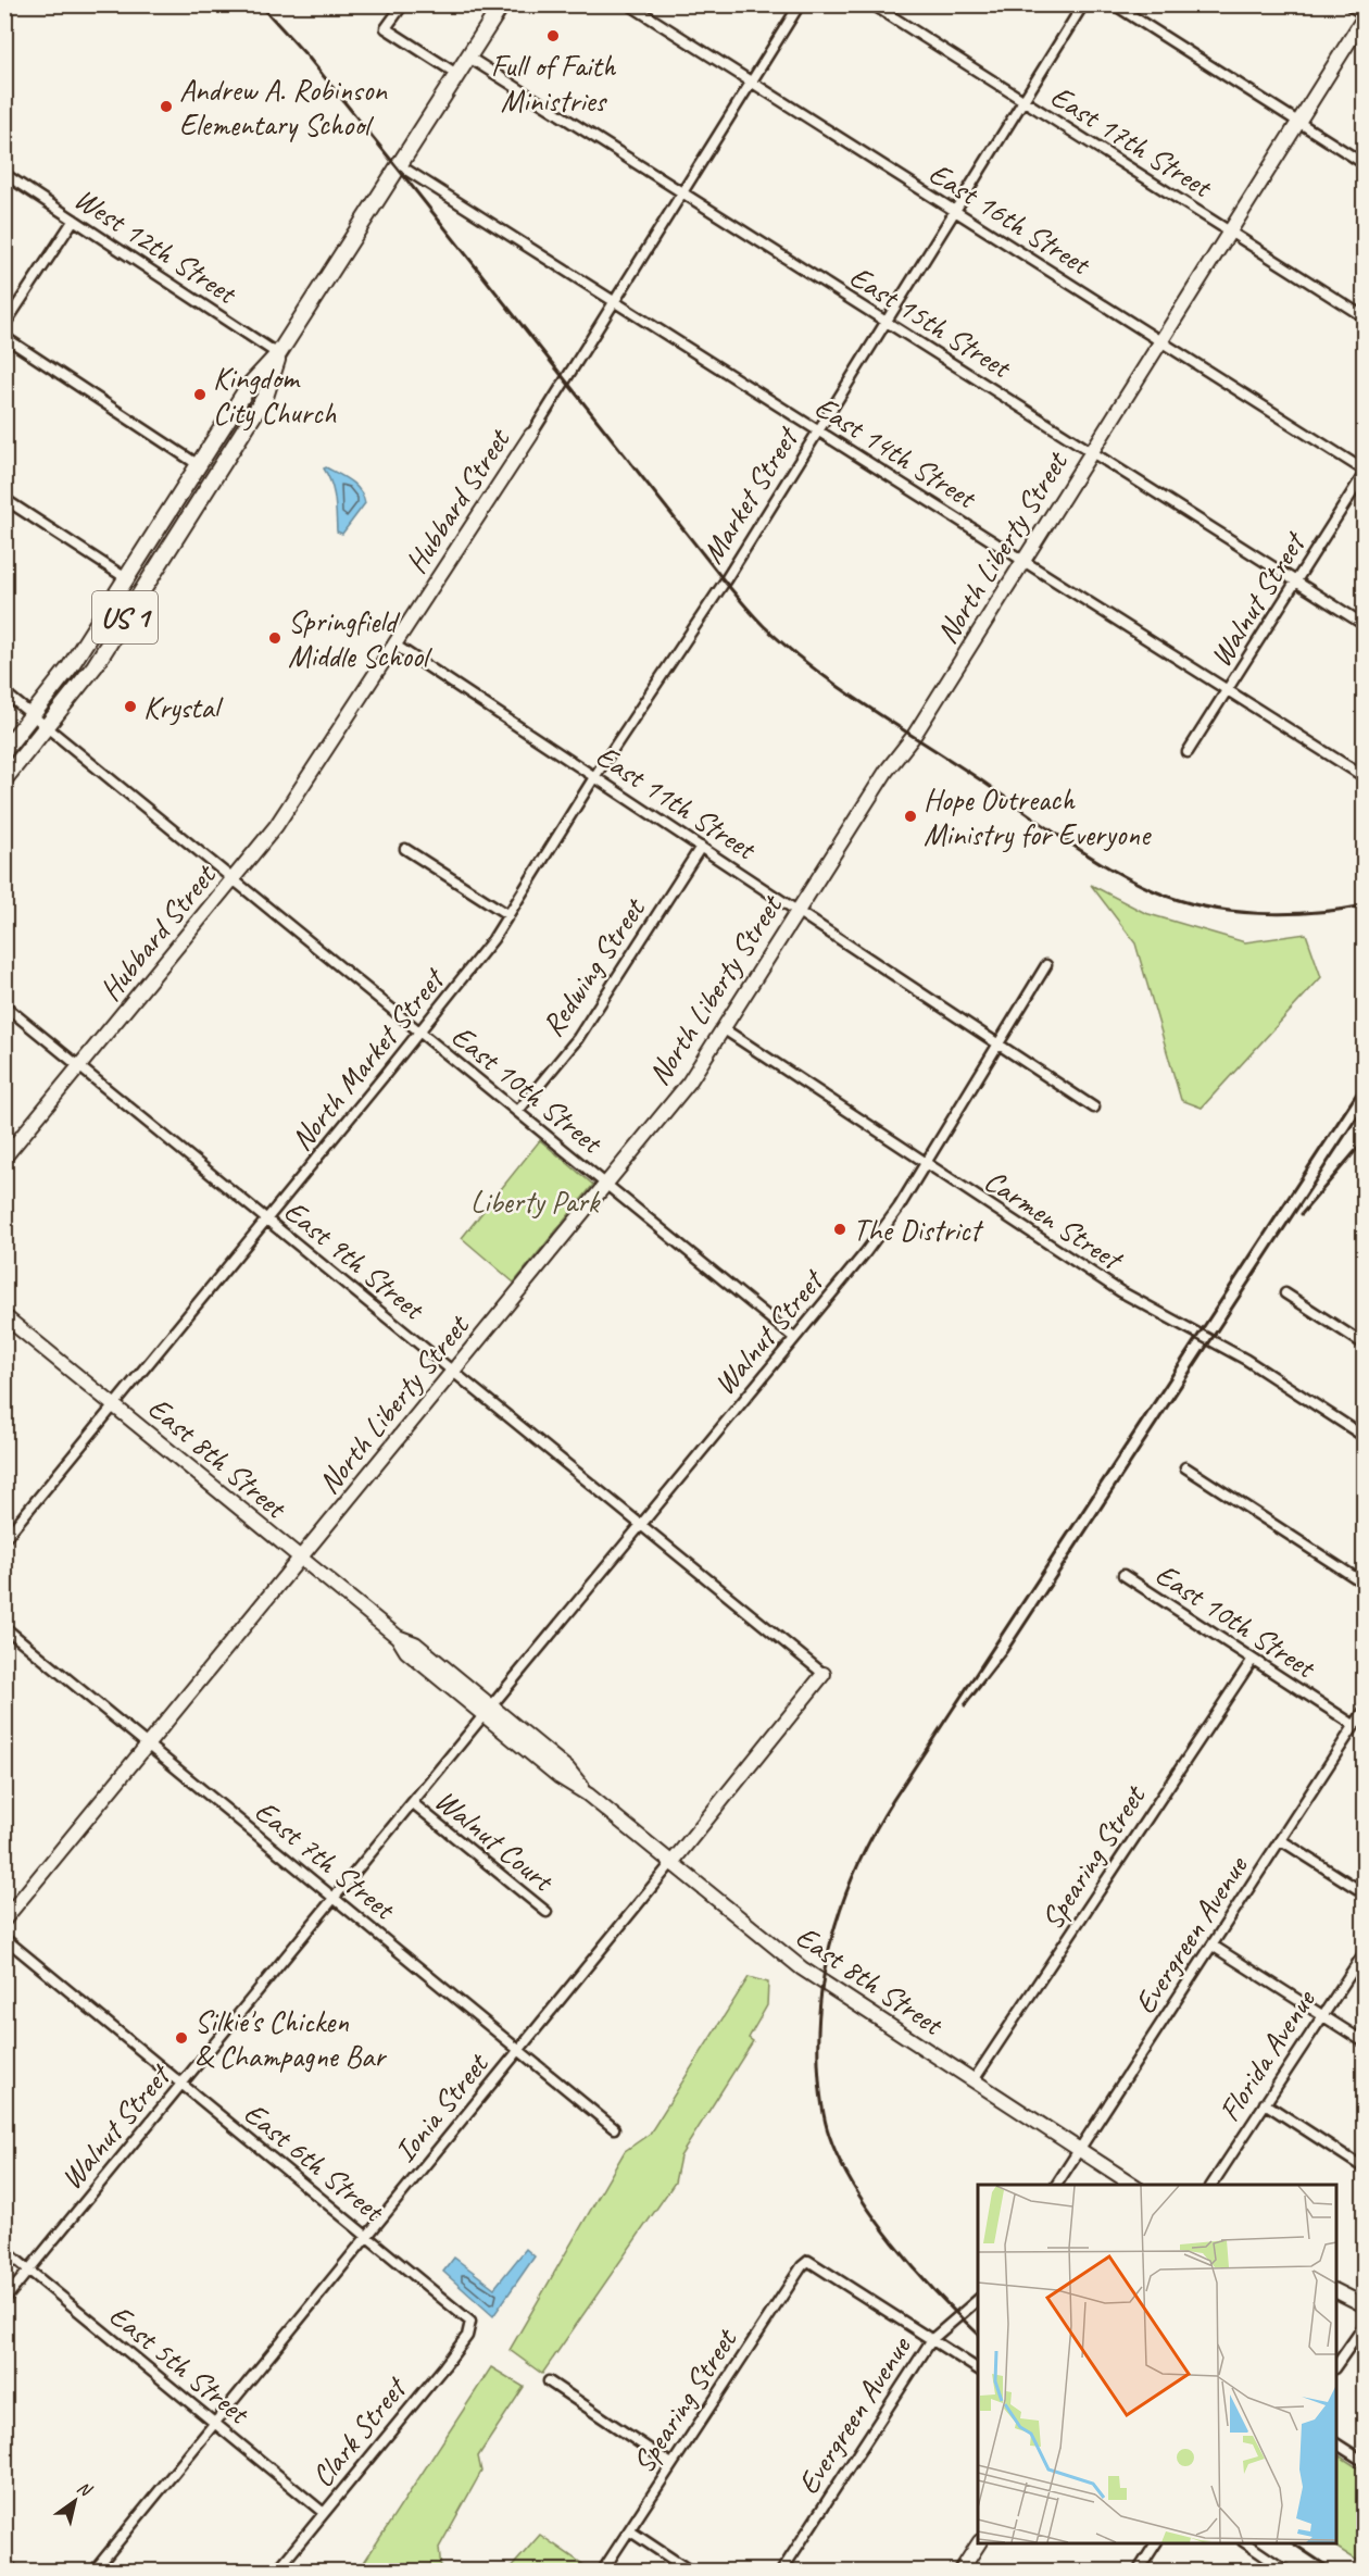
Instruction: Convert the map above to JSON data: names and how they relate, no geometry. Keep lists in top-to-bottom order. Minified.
{"streets":{"main road":["US 1"],"street":["East 17th Street","East 16th Street","West 12th Street","East 15th Street","East 14th Street","Market Street","Hubbard Street","North Liberty Street","Walnut Street","East 11th Street","Redwing Street","North Market Street","East 10th Street","Carmen Street","East 9th Street","East 8th Street","Walnut Court","Spearing Street","East 7th Street","Evergreen Avenue","Florida Avenue","Ionia Street","East 6th Street","East 5th Street","Clark Street"]},"crossings":[["East 17th Street","Market Street"],["East 17th Street","North Liberty Street"],["East 16th Street","Market Street"],["East 16th Street","Hubbard Street"],["East 16th Street","North Liberty Street"],["East 16th Street","Walnut Street"],["West 12th Street","US 1"],["East 15th Street","Market Street"],["East 15th Street","Hubbard Street"],["East 15th Street","North Liberty Street"],["East 15th Street","Walnut Street"],["East 15th Street","US 1"],["East 14th Street","Market Street"],["East 14th Street","Hubbard Street"],["East 14th Street","North Liberty Street"],["East 14th Street","Walnut Street"],["East 14th Street","US 1"],["Market Street","East 11th Street"],["Market Street","North Market Street"],["Hubbard Street","East 11th Street"],["Hubbard Street","East 10th Street"],["Hubbard Street","East 9th Street"],["North Liberty Street","East 11th Street"],["North Liberty Street","East 10th Street"],["North Liberty Street","Carmen Street"],["North Liberty Street","East 9th Street"],["North Liberty Street","East 8th Street"],["North Liberty Street","East 7th Street"],["Walnut Street","East 11th Street"],["Walnut Street","East 10th Street"],["Walnut Street","Carmen Street"],["Walnut Street","East 9th Street"],["Walnut Street","East 8th Street"],["Walnut Street","Walnut Court"],["Walnut Street","East 7th Street"],["Walnut Street","East 6th Street"],["Walnut Street","East 5th Street"],["US 1","East 10th Street"],["East 11th Street","Redwing Street"],["East 11th Street","North Market Street"],["Redwing Street","East 10th Street"],["North Market Street","East 10th Street"],["North Market Street","East 9th Street"],["North Market Street","East 8th Street"],["East 10th Street","Spearing Street"],["East 10th Street","Evergreen Avenue"],["East 9th Street","Ionia Street"],["East 8th Street","Spearing Street"],["East 8th Street","Evergreen Avenue"],["East 8th Street","Ionia Street"],["Spearing Street","Evergreen Avenue"],["East 7th Street","Ionia Street"],["Ionia Street","East 6th Street"],["Ionia Street","East 5th Street"],["East 6th Street","Clark Street"],["East 5th Street","Clark Street"]],"parks":["Liberty Park"],"places":["Full of Faith Ministries","Andrew A. Robinson Elementary School","Kingdom City Church","Springfield Middle School","Krystal","Hope Outreach Ministry for Everyone","The District","Silkie's Chicken & Champagne Bar"],"north":"top right"}
